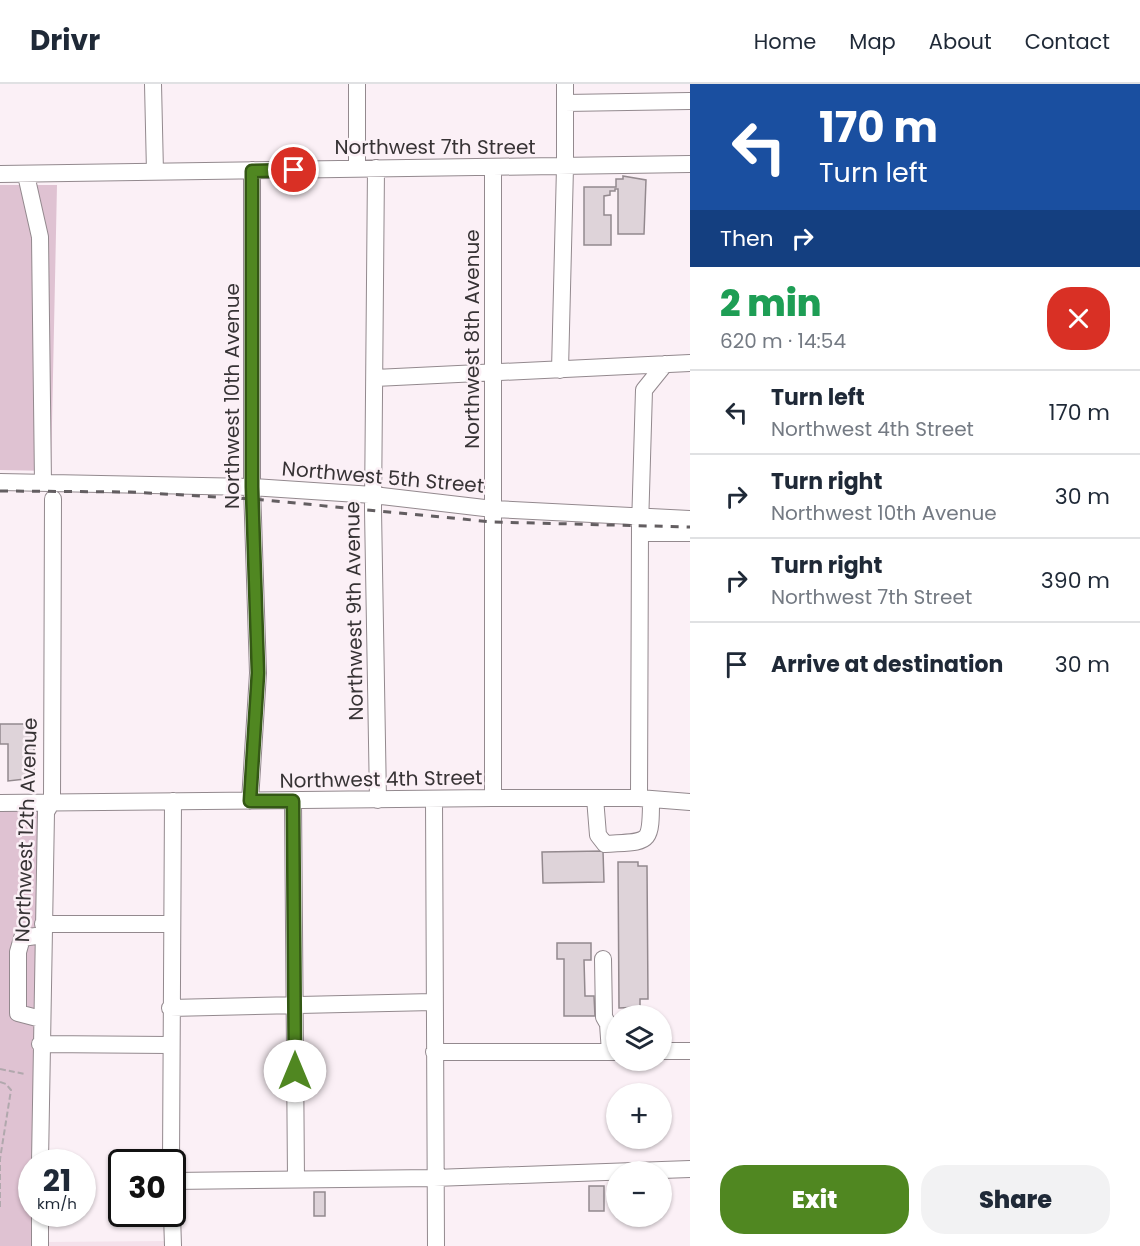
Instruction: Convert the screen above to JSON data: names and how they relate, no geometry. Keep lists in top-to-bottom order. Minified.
{"streets":{"street":["Northwest 7th Street","Northwest 8th Avenue","Northwest 10th Avenue","Northwest 5th Street","Northwest 9th Avenue","Northwest 4th Street","Northwest 12th Avenue"]},"crossings":[["Northwest 7th Street","Northwest 8th Avenue"],["Northwest 7th Street","Northwest 10th Avenue"],["Northwest 7th Street","Northwest 9th Avenue"],["Northwest 8th Avenue","Northwest 5th Street"],["Northwest 8th Avenue","Northwest 4th Street"],["Northwest 10th Avenue","Northwest 5th Street"],["Northwest 10th Avenue","Northwest 4th Street"],["Northwest 5th Street","Northwest 9th Avenue"],["Northwest 9th Avenue","Northwest 4th Street"],["Northwest 4th Street","Northwest 12th Avenue"]],"page":{"header":"Drivr","nav":["Home","Map","About","Contact"],"turn":["170 m","Turn left"],"then":"Then","heading":["2 min","620 m · 14:54"],"list":[{"name":"Turn left","note":"Northwest 4th Street","value":"170 m"},{"name":"Turn right","note":"Northwest 10th Avenue","value":"30 m"},{"name":"Turn right","note":"Northwest 7th Street","value":"390 m"},{"name":"Arrive at destination","value":"30 m"}],"map_buttons":["+","−"],"speed":"21 km/h","limit":"30","buttons":["Exit","Share"]}}
